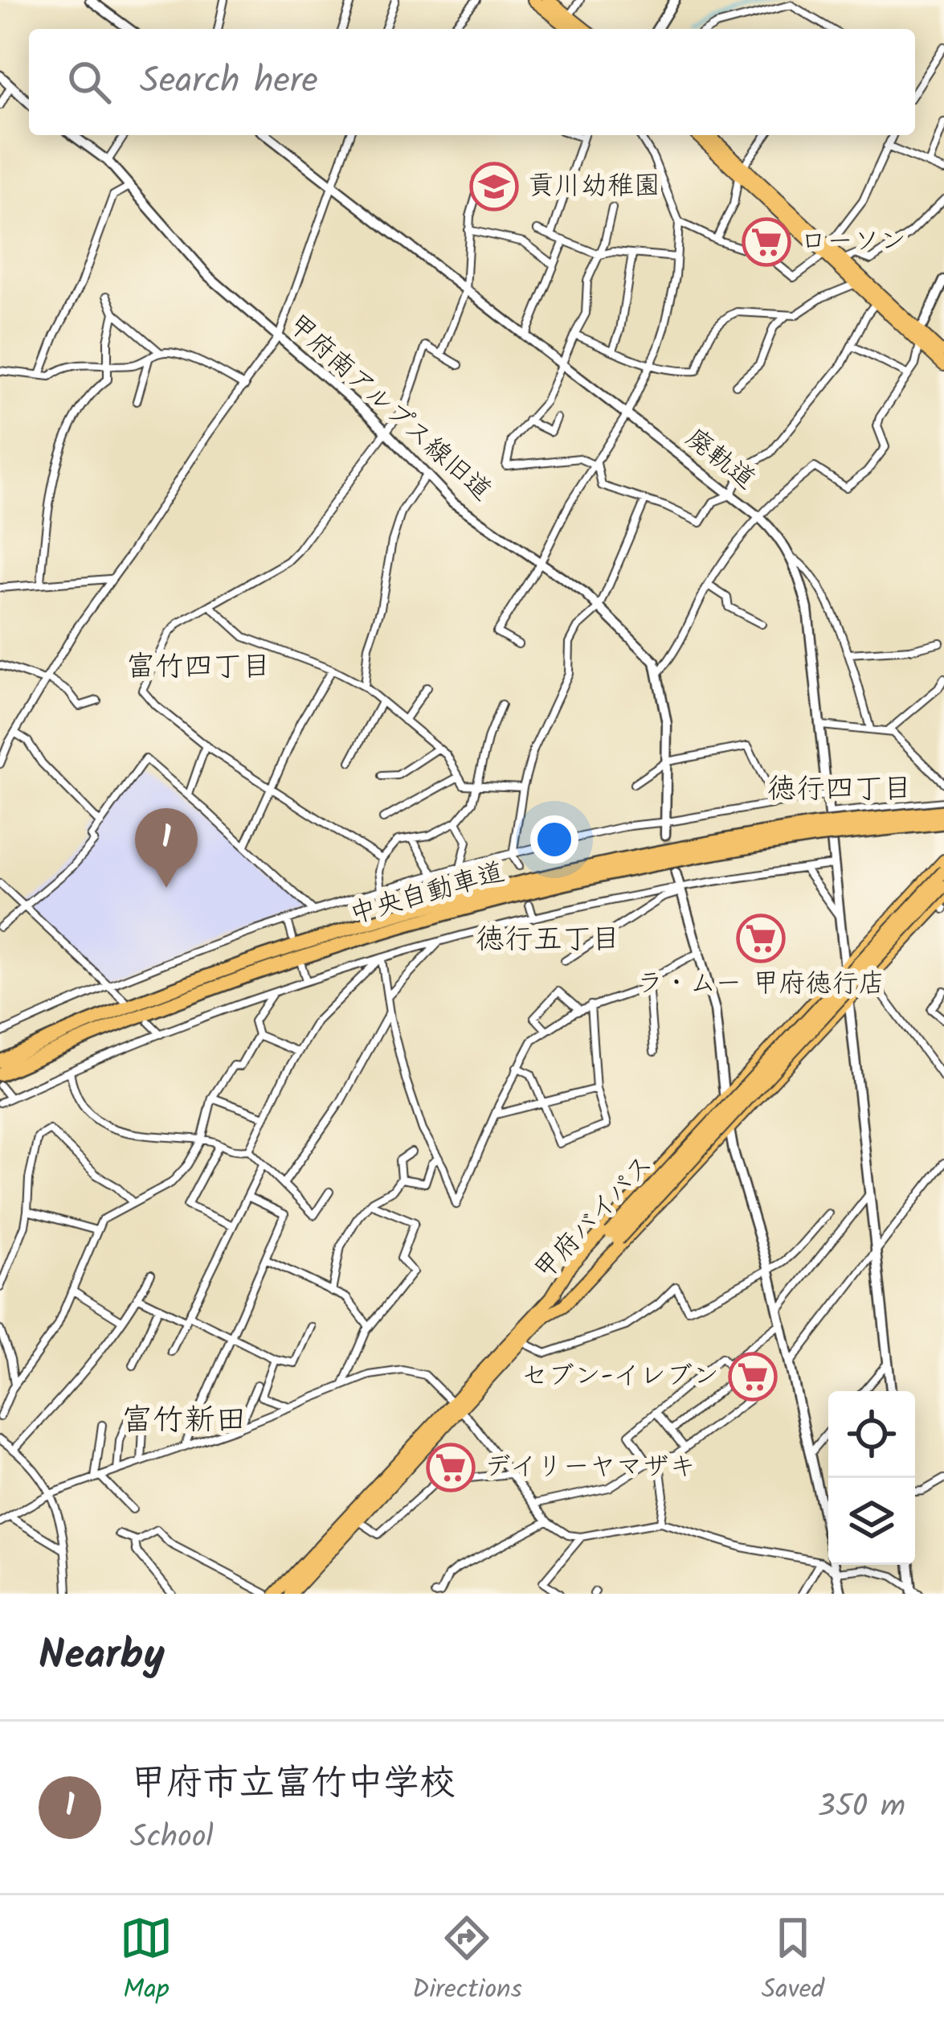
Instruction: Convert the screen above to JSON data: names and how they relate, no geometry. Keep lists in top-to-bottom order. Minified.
{"streets":{"highway":["中央自動車道"],"main road":["甲府バイパス"],"street":["甲府南アルプス線旧道","廃軌道"]},"districts":["富竹四丁目","徳行四丁目","徳行五丁目","富竹新田"],"places":{"school or university":["貢川幼稚園"],"supermarket":["ローソン","ラ・ムー 甲府徳行店","セブン-イレブン","デイリーヤマザキ"]},"page":{"search":"Search here","pins":"1","heading":"Nearby","list":[{"mark":"1","name":"甲府市立富竹中学校","note":"School","value":"350 m"}],"nav":["Map","Directions","Saved"]}}
